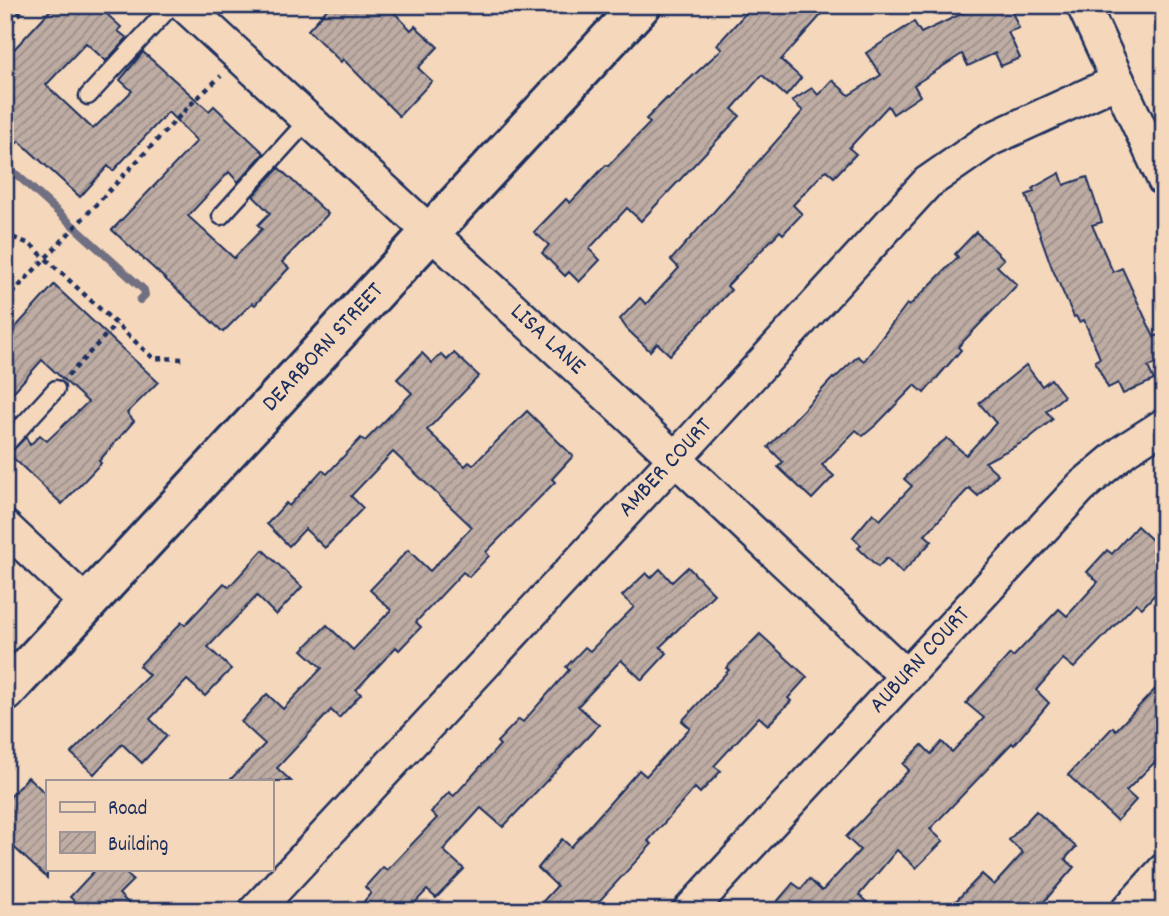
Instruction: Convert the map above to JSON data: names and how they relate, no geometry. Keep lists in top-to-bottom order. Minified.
{"streets":{"street":["LISA LANE","DEARBORN STREET","AMBER COURT","AUBURN COURT"]},"crossings":[["LISA LANE","DEARBORN STREET"],["LISA LANE","AMBER COURT"],["LISA LANE","AUBURN COURT"]],"legend":["Road","Building"]}
